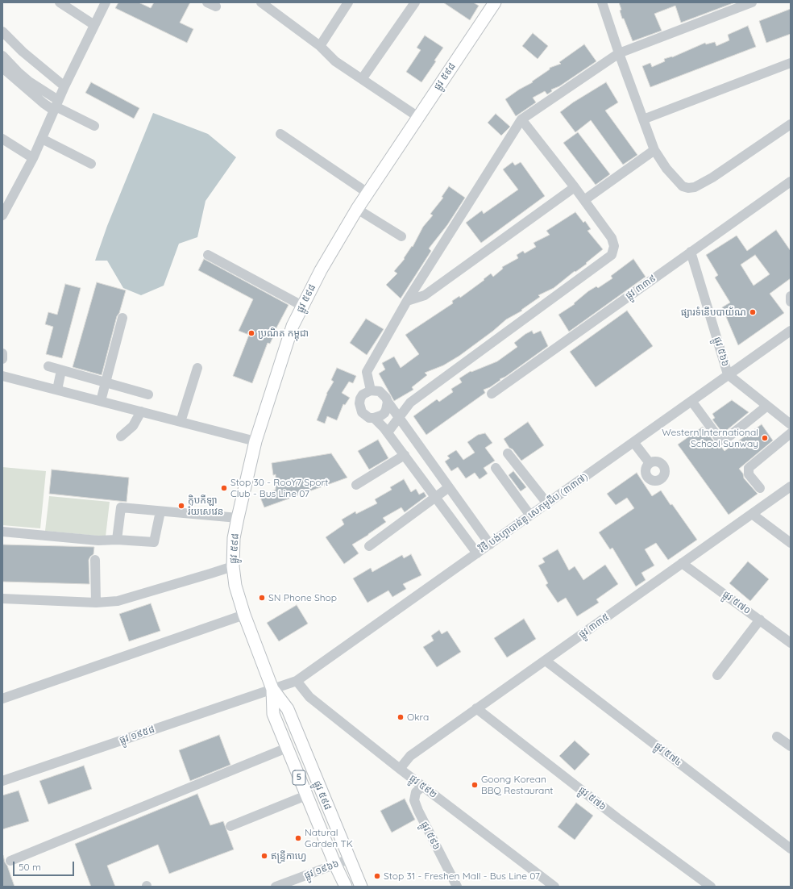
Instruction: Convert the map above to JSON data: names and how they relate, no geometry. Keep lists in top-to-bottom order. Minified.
{"streets":{"main road":["ផ្លូវ ៥៩៨","5"],"street":["ផ្លូវ ៣៣៩","ផ្លូវ ៥៦៦","វិថី បង់ហ្គាបាន់ឌូ សេកមូជីប (៣៣៧)","ផ្លូវ ៥៧០","ផ្លូវ ៣៣៥","ផ្លូវ ១៩៥៨","ផ្លូវ ៥៧៤","ផ្លូវ ៥៩២","ផ្លូវ ៥៧៦","ផ្លូវ ៥៩៦","ផ្លូវ ១៩៦៦"]},"crossings":[["ផ្លូវ ៥៩៨","វិថី បង់ហ្គាបាន់ឌូ សេកមូជីប (៣៣៧)"],["ផ្លូវ ៥៩៨","ផ្លូវ ១៩៥៨"],["ផ្លូវ ៥៩៨","ផ្លូវ ១៩៦៦"],["ផ្លូវ ៣៣៩","ផ្លូវ ៥៦៦"],["ផ្លូវ ៥៦៦","វិថី បង់ហ្គាបាន់ឌូ សេកមូជីប (៣៣៧)"],["វិថី បង់ហ្គាបាន់ឌូ សេកមូជីប (៣៣៧)","ផ្លូវ ១៩៥៨"],["វិថី បង់ហ្គាបាន់ឌូ សេកមូជីប (៣៣៧)","ផ្លូវ ៥៩២"],["ផ្លូវ ៥៧០","ផ្លូវ ៣៣៥"],["ផ្លូវ ៣៣៥","ផ្លូវ ៥៧៤"],["ផ្លូវ ៣៣៥","ផ្លូវ ៥៩២"],["ផ្លូវ ៣៣៥","ផ្លូវ ៥៧៦"],["ផ្លូវ ៥៩២","ផ្លូវ ៥៩៦"]],"places":["ផ្សារទំនើបបាយ័ណ","ប្រណិត កម្ពុជា","Western International School Sunway","Stop 30 - RooY7 Sport Club - Bus Line 07","ក្លិបកីឡា រ៉យសេវេន","SN Phone Shop","Okra","Goong Korean BBQ Restaurant","Natural Garden TK","ឥន្ទ្រីកាហ្វេ","Stop 31 - Freshen Mall - Bus Line 07"],"scale_bar":"50 m"}
